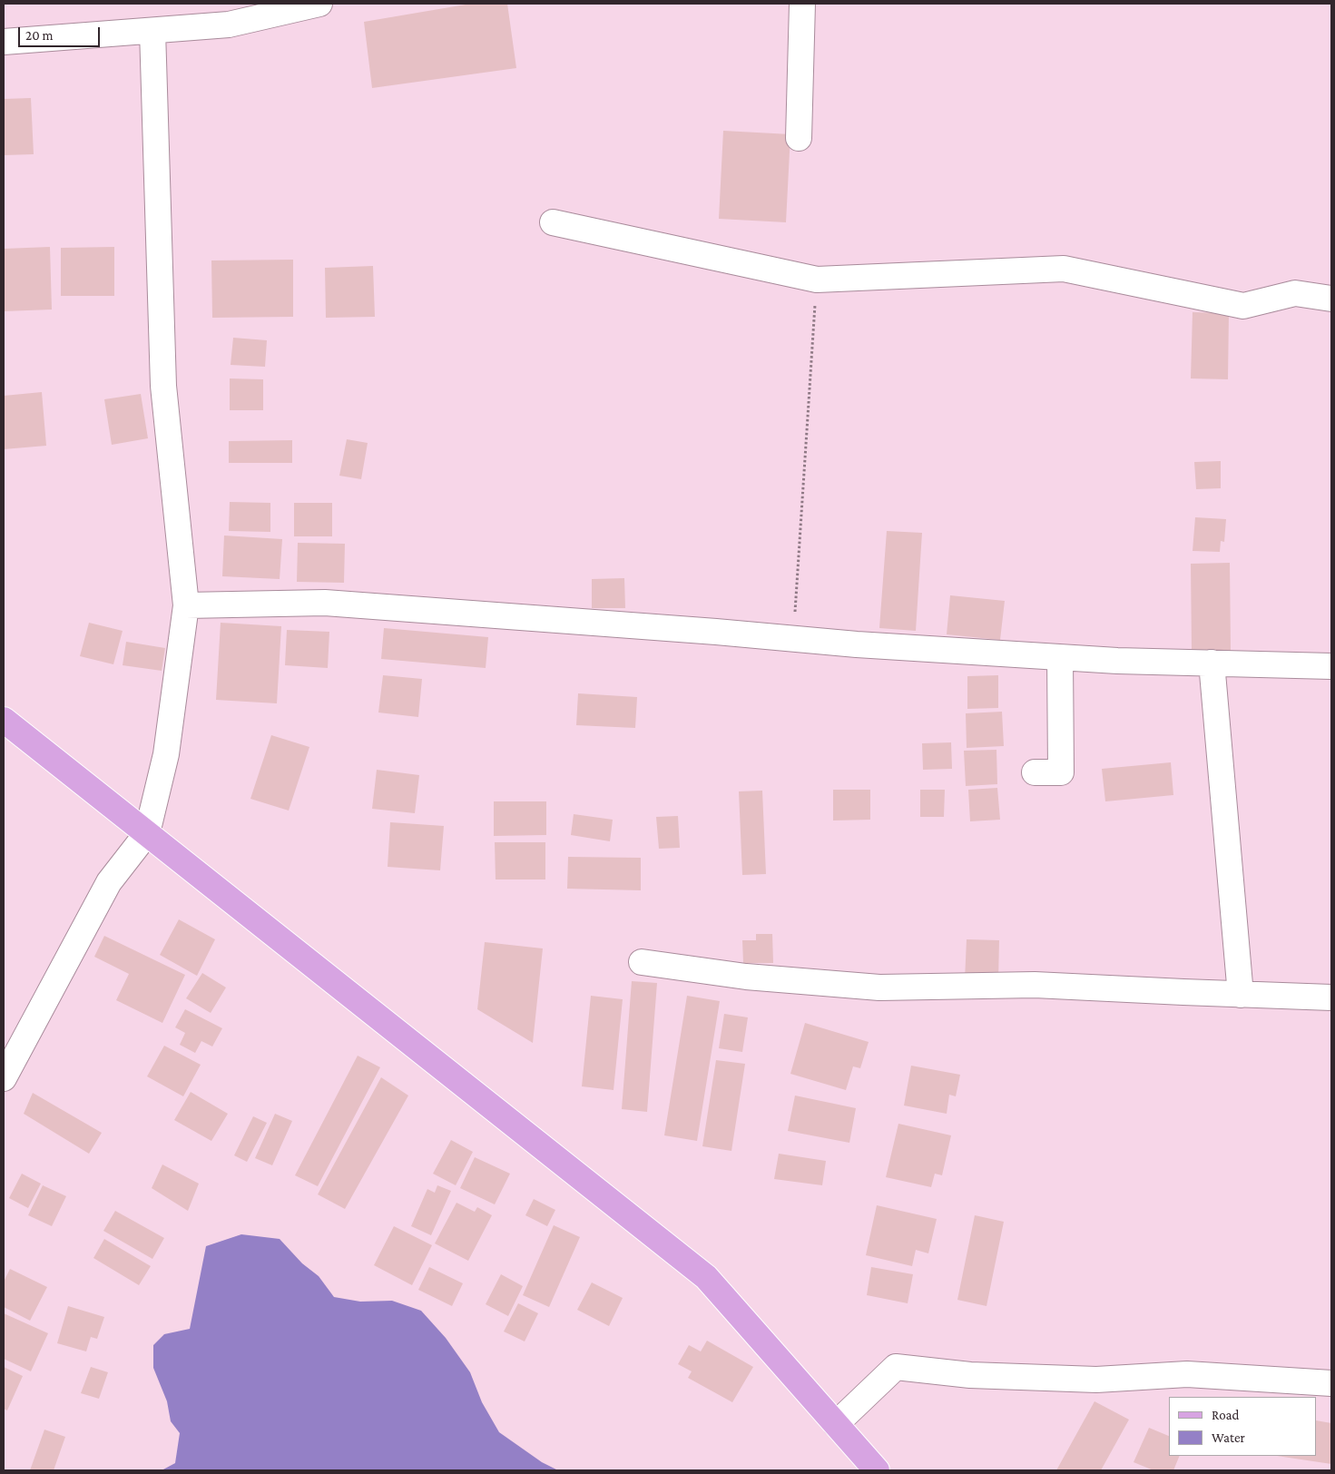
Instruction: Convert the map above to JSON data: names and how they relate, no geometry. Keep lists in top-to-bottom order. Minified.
{"legend":["Road","Water"],"scale_bar":"20 m"}
